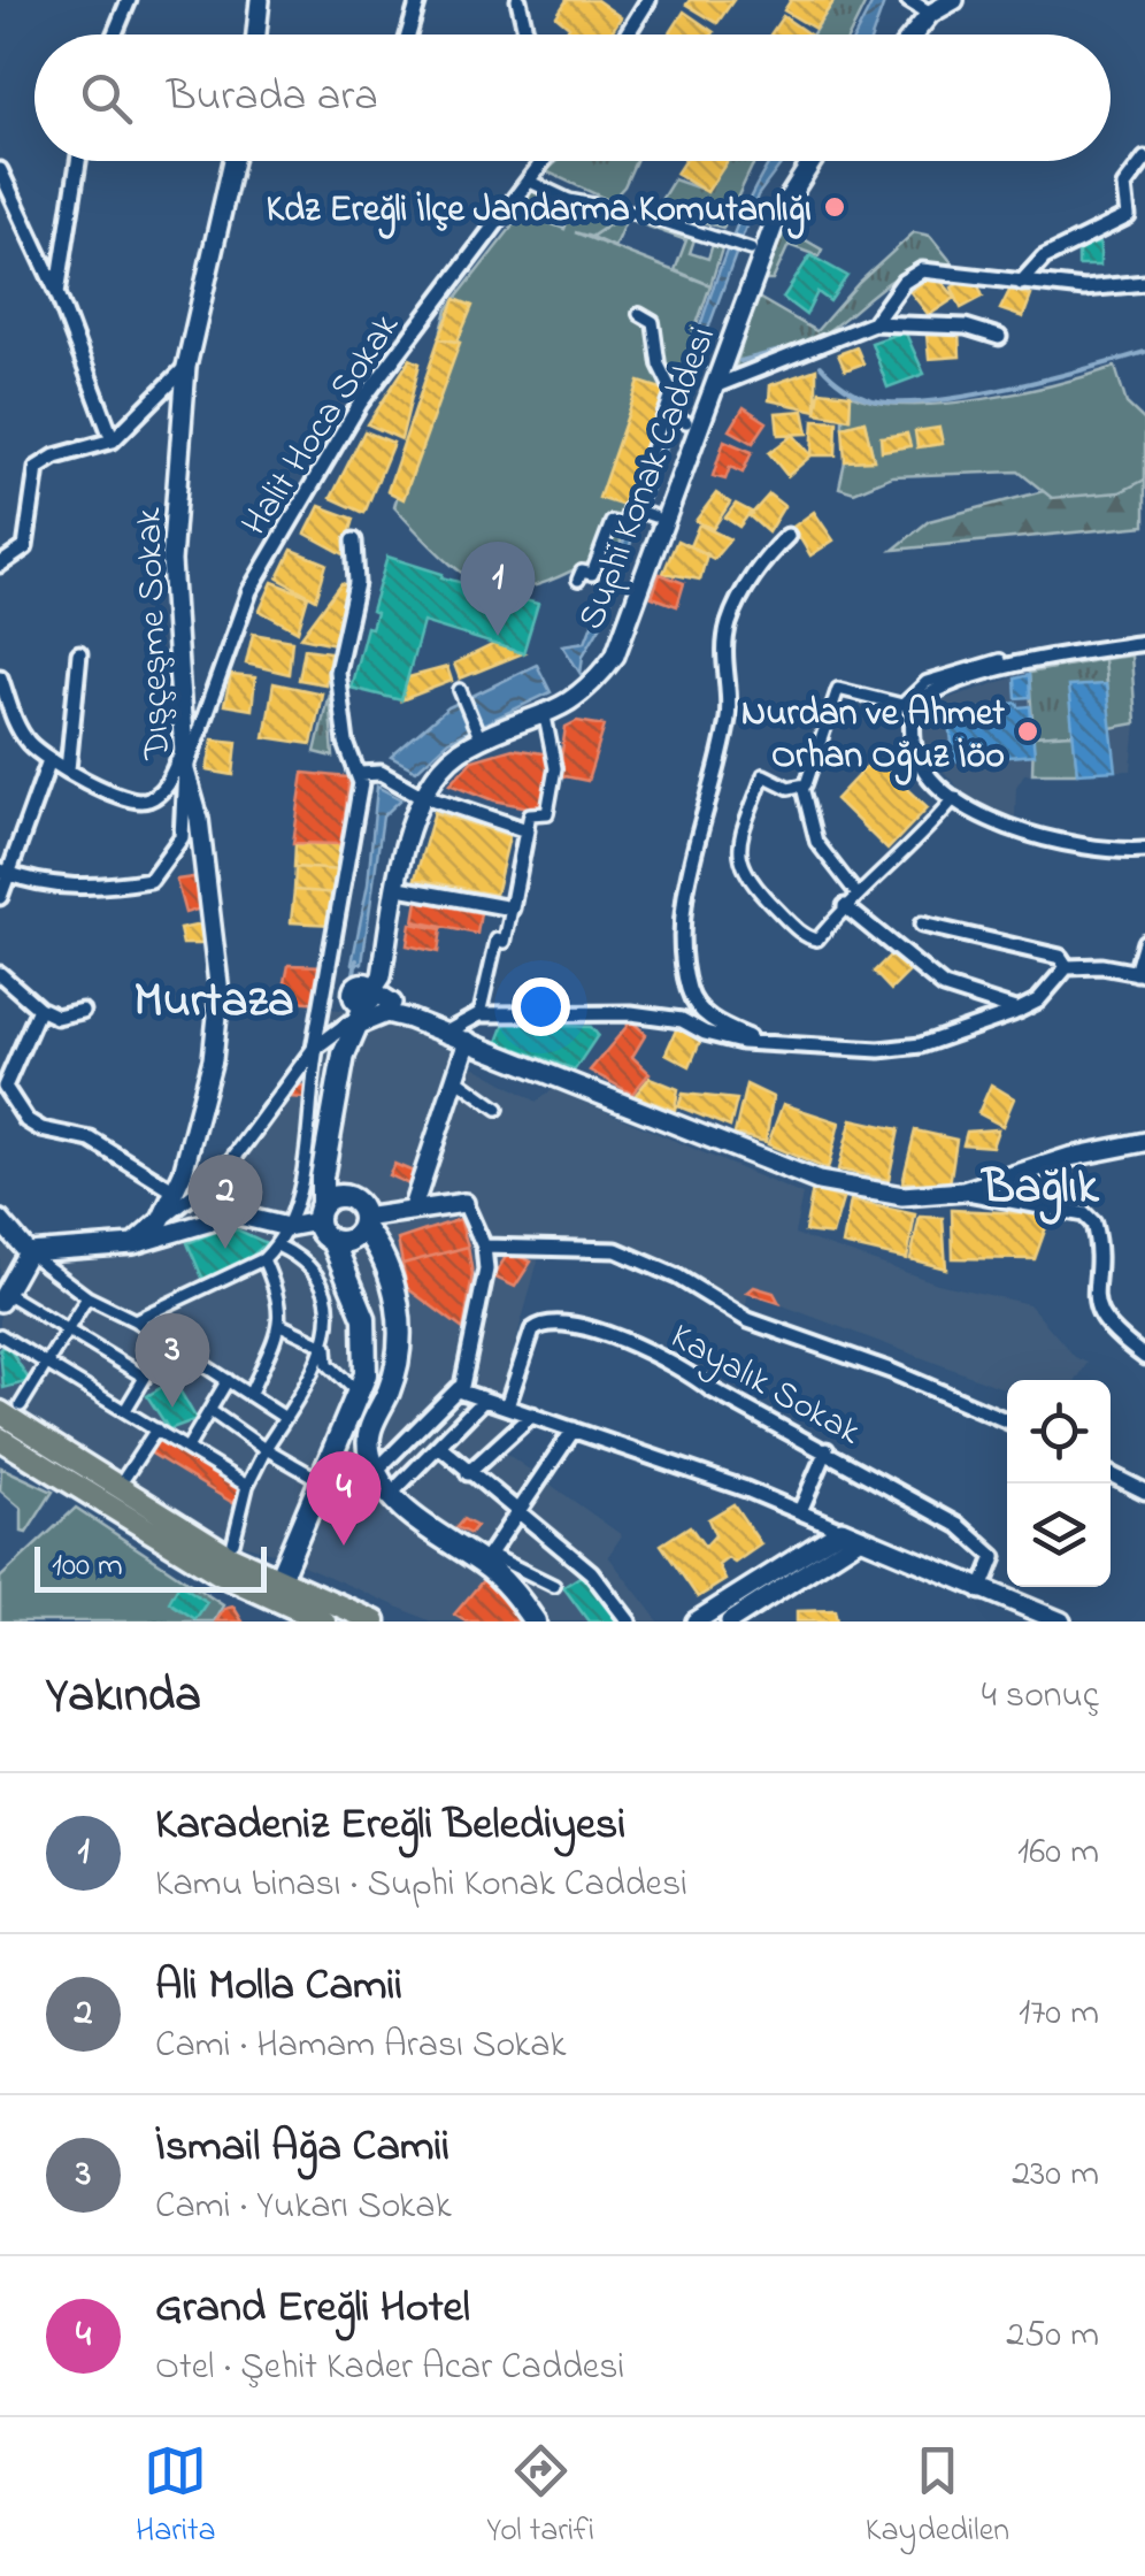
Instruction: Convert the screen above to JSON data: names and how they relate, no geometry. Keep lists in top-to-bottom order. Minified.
{"streets":{"main road":["Suphi Konak Caddesi"],"street":["Halit Hoca Sokak","Dışçeşme Sokak","Kayalık Sokak"]},"crossings":[["Halit Hoca Sokak","Dışçeşme Sokak"]],"districts":["Murtaza","Bağlık"],"places":["Kdz Ereğli İlçe Jandarma Komutanlığı","Nurdan ve Ahmet Orhan Oğuz İöo"],"scale_bar":"100 m","page":{"search":"Burada ara","pins":["1","2","3","4"],"scale":"100 m","heading":["Yakında","4 sonuç"],"list":[{"mark":"1","name":"Karadeniz Ereğli Belediyesi","note":"Kamu binası · Suphi Konak Caddesi","value":"160 m"},{"mark":"2","name":"Ali Molla Camii","note":"Cami · Hamam Arası Sokak","value":"170 m"},{"mark":"3","name":"İsmail Ağa Camii","note":"Cami · Yukarı Sokak","value":"230 m"},{"mark":"4","name":"Grand Ereğli Hotel","note":"Otel · Şehit Kader Acar Caddesi","value":"250 m"}],"nav":["Harita","Yol tarifi","Kaydedilen"]}}
